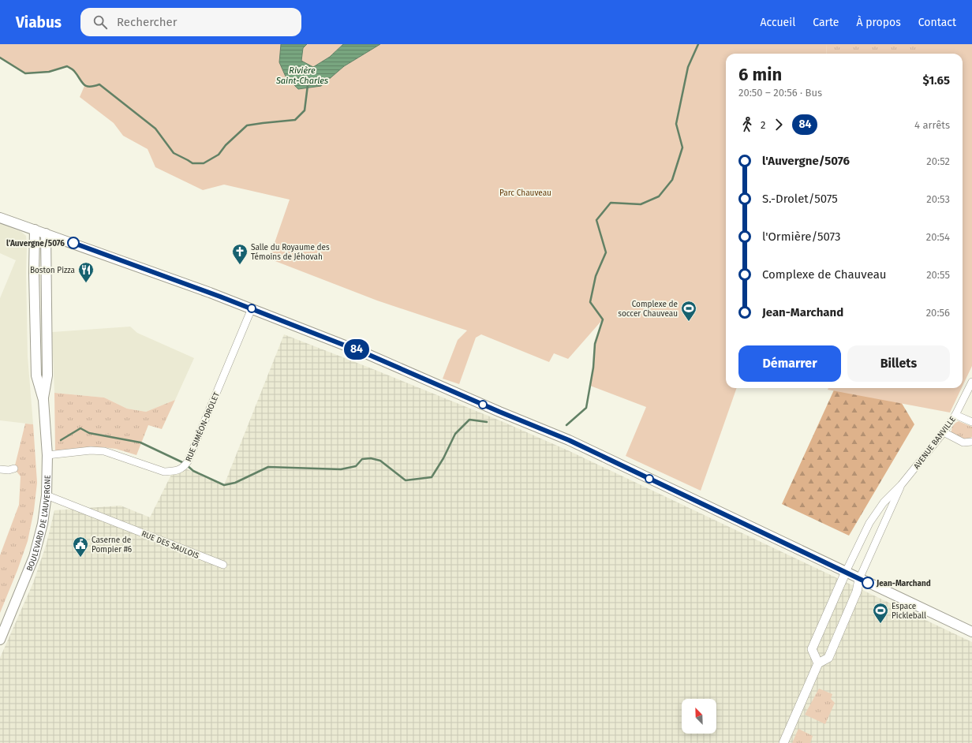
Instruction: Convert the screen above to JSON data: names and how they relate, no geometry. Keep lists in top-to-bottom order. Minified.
{"streets":{"main road":["BOULEVARD DE L'AUVERGNE"],"street":["RUE SIMÉON-DROLET","AVENUE BANVILLE","RUE DES SAULOIS"]},"crossings":[["RUE SIMÉON-DROLET","BOULEVARD DE L'AUVERGNE"],["BOULEVARD DE L'AUVERGNE","RUE DES SAULOIS"]],"water":["Rivière Saint-Charles"],"parks":["Parc Chauveau"],"places":{"other":["l'Auvergne/5076","Jean-Marchand"],"church":["Salle du Royaume des Témoins de Jéhovah"],"restaurant":["Boston Pizza"],"sports":["Complexe de soccer Chauveau","Espace Pickleball"],"public building":["Caserne de Pompier #6"]},"lines":["bus line 84"],"north":"top left","page":{"header":"Viabus","search":"Rechercher","nav":["Accueil","Carte","À propos","Contact"],"on_map":"84","heading":["6 min","20:50 – 20:56 · Bus","$1.65"],"legs":["2","84","4 arrêts"],"list":[{"name":"l'Auvergne/5076","value":"20:52"},{"name":"S.-Drolet/5075","value":"20:53"},{"name":"l'Ormière/5073","value":"20:54"},{"name":"Complexe de Chauveau","value":"20:55"},{"name":"Jean-Marchand","value":"20:56"}],"buttons":["Démarrer","Billets"]}}
